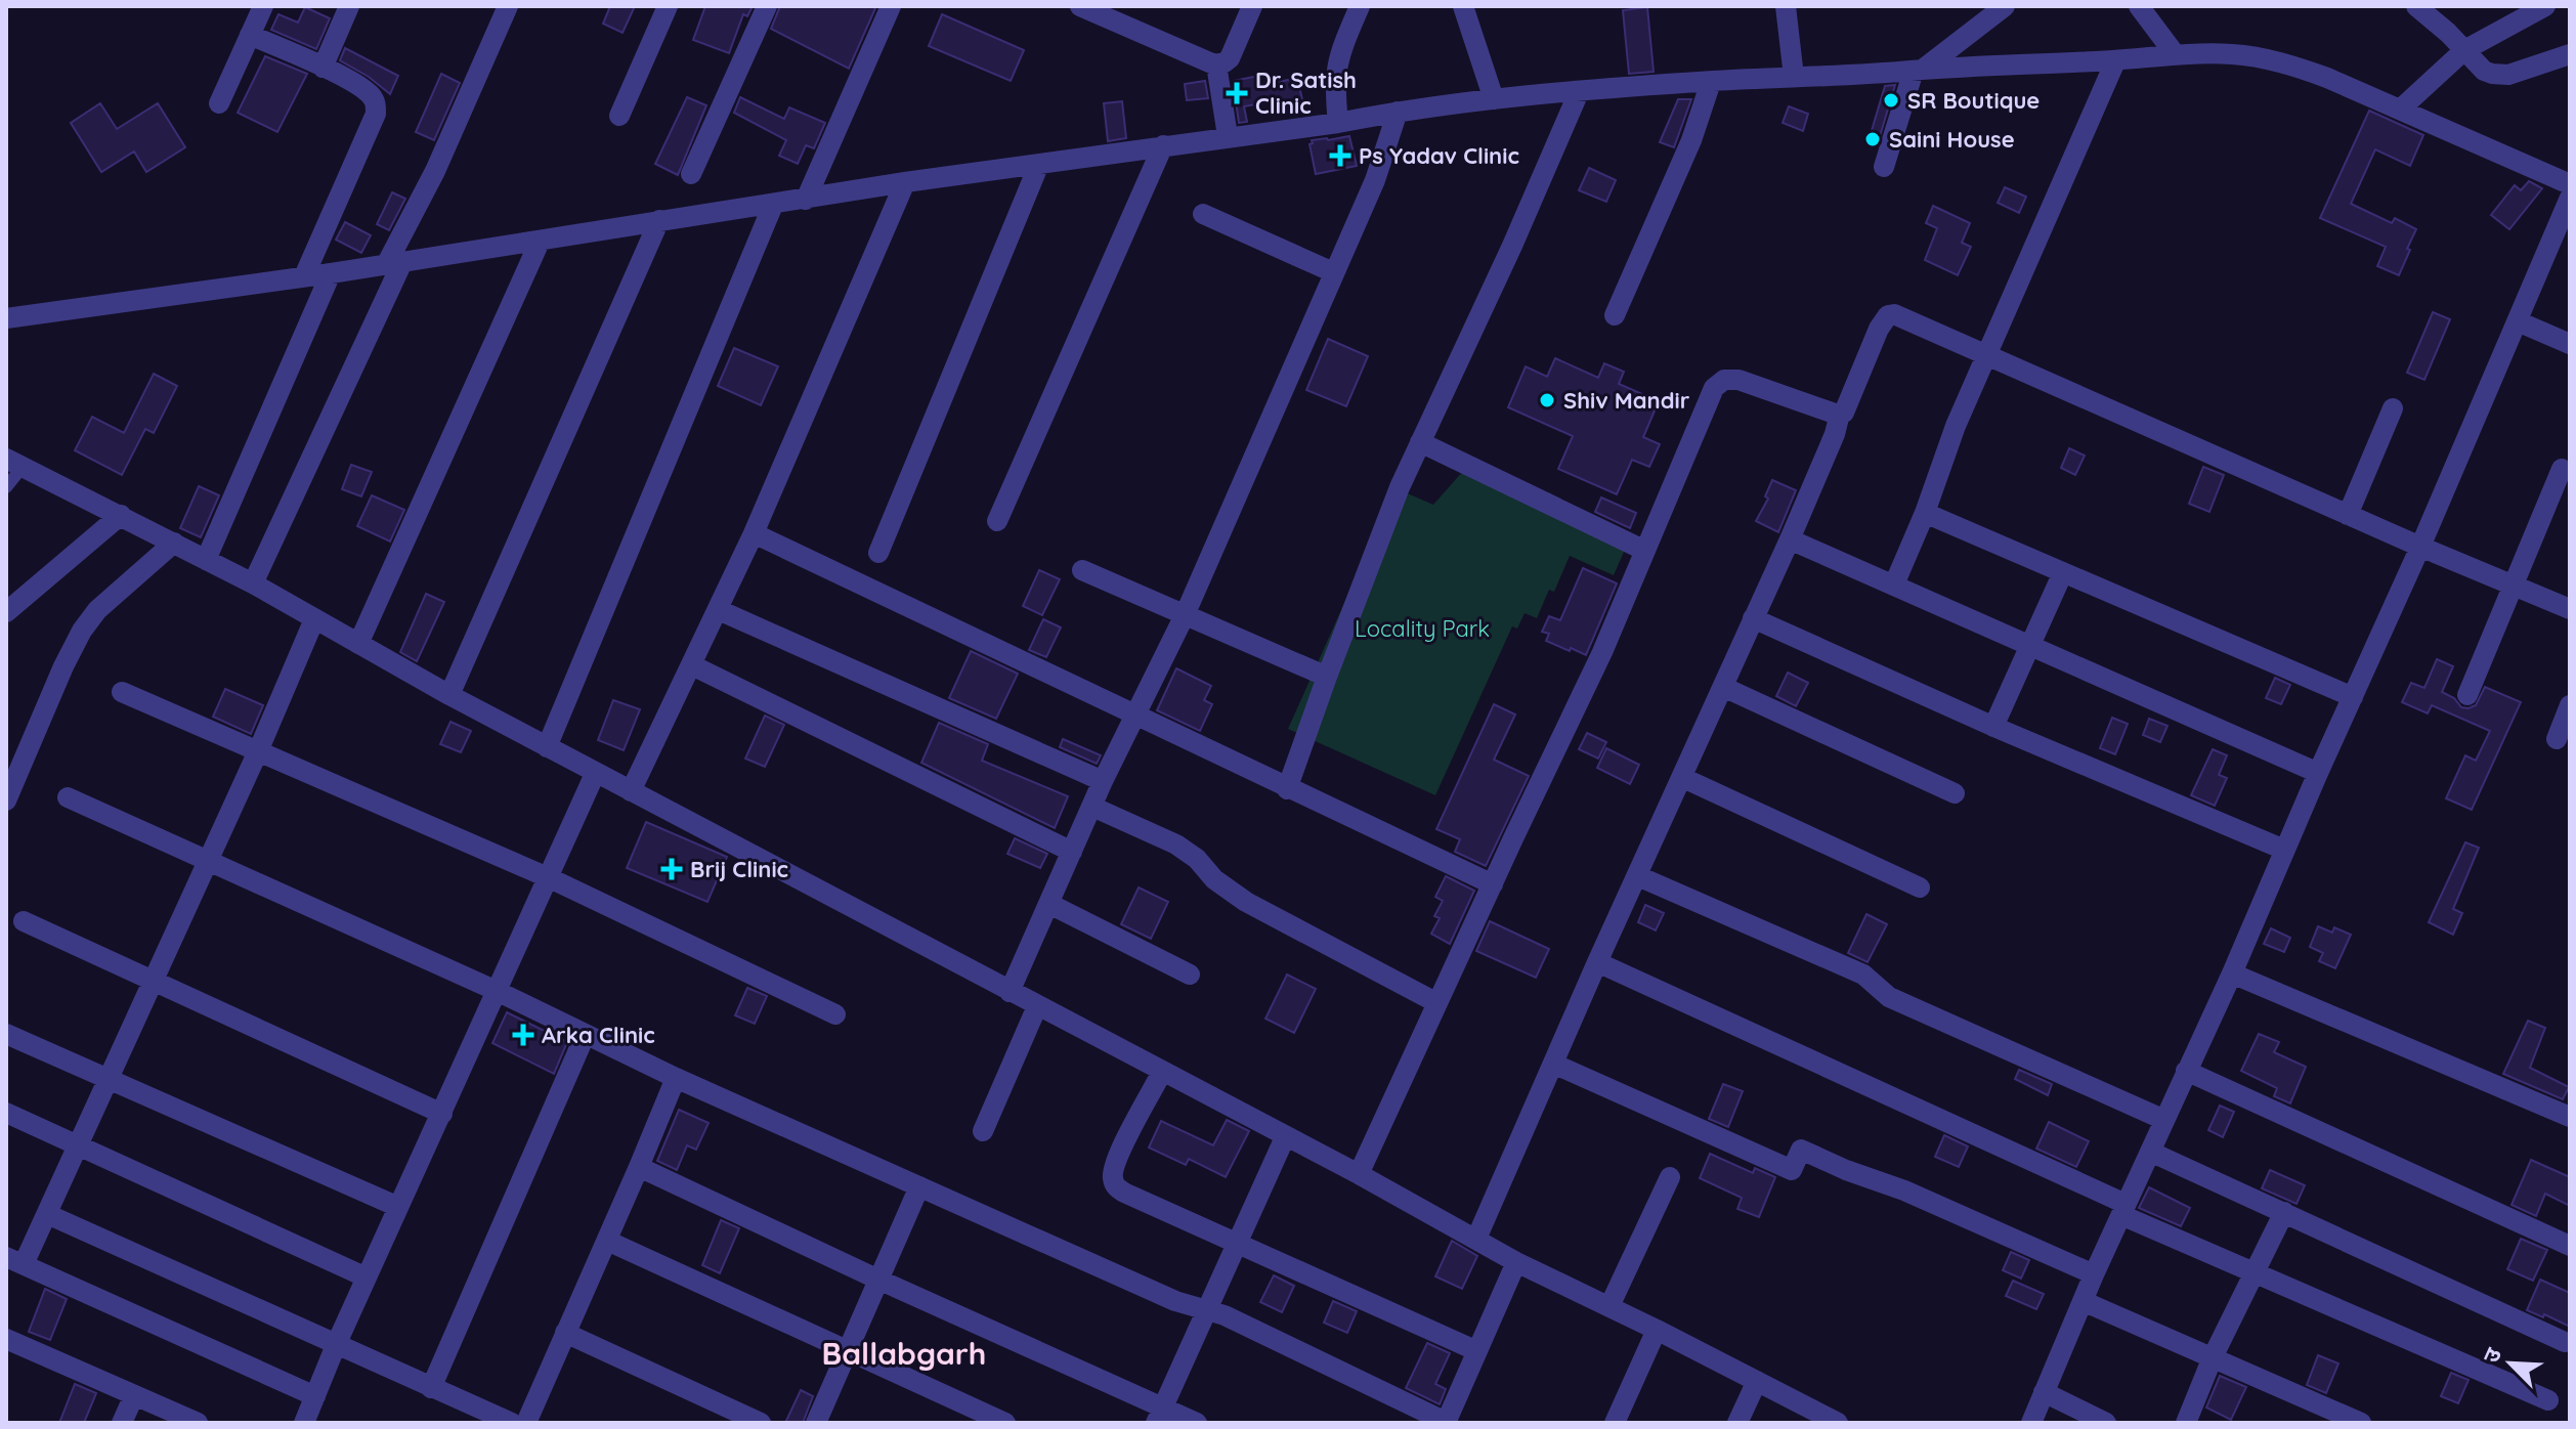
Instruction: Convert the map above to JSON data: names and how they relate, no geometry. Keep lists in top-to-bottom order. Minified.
{"districts":["Ballabgarh"],"parks":["Locality Park"],"places":{"health":["Dr. Satish Clinic","Ps Yadav Clinic","Brij Clinic","Arka Clinic"],"other":["SR Boutique","Saini House","Shiv Mandir"]},"north":"top left"}
